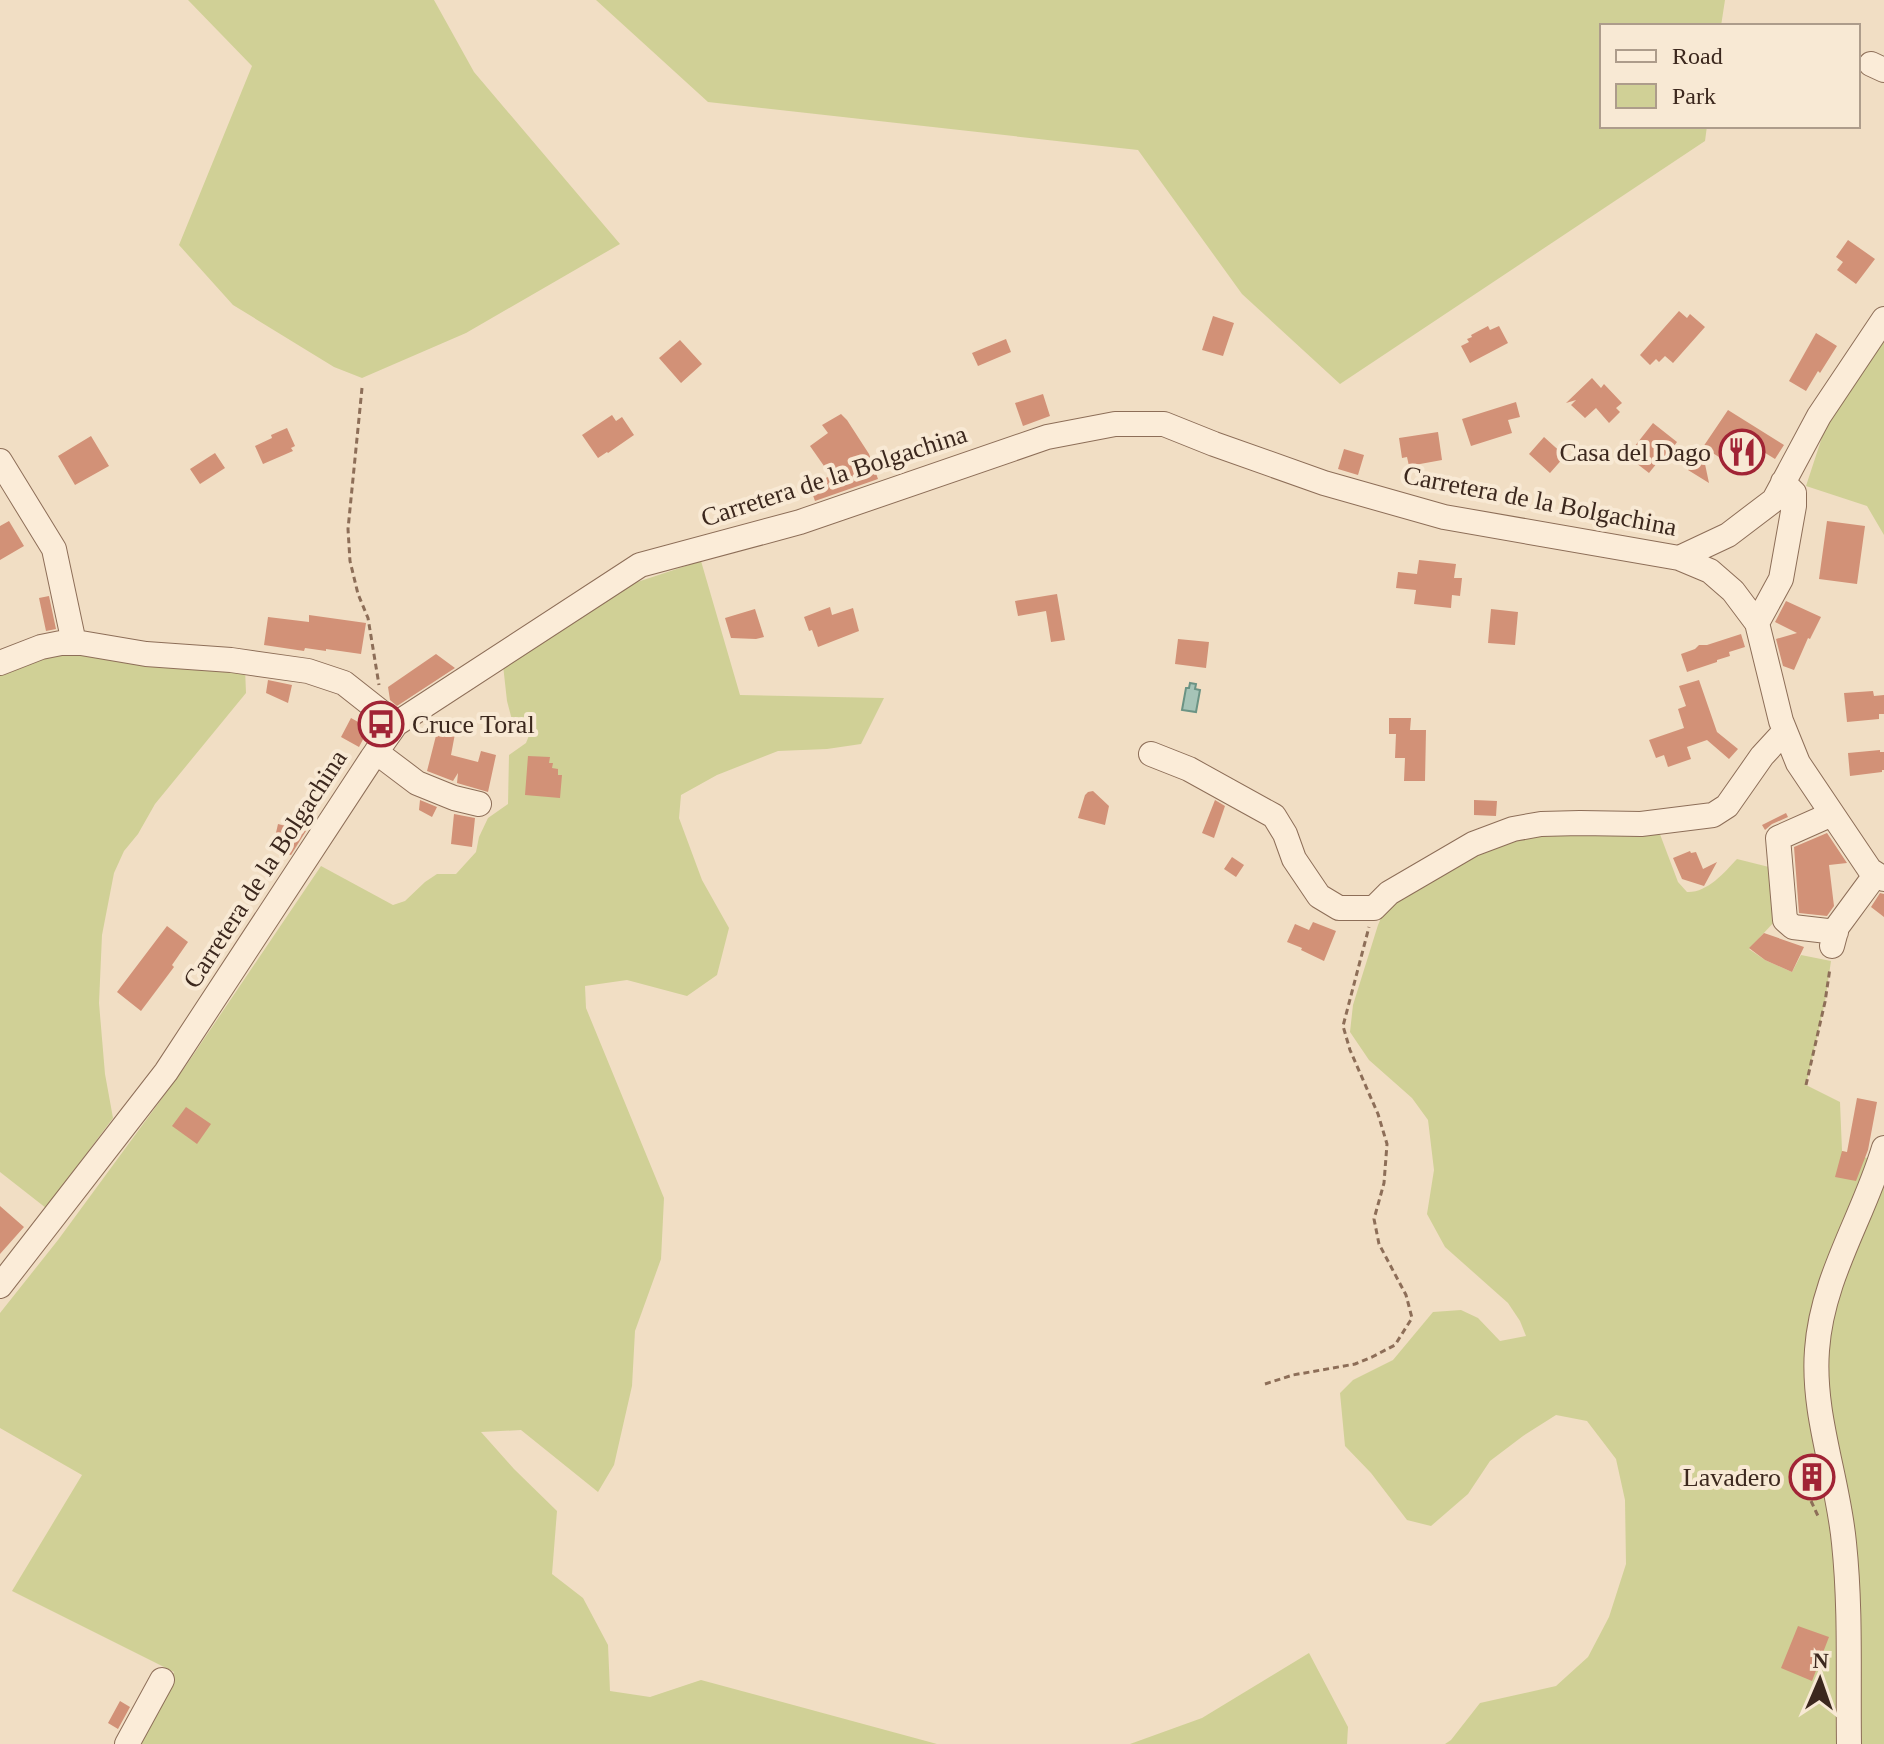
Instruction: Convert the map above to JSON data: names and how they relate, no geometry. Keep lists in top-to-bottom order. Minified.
{"streets":{"street":["Carretera de la Bolgachina"]},"places":{"restaurant":["Casa del Dago"],"bus stop":["Cruce Toral"],"building":["Lavadero"]},"legend":["Road","Park"],"north":"top"}
